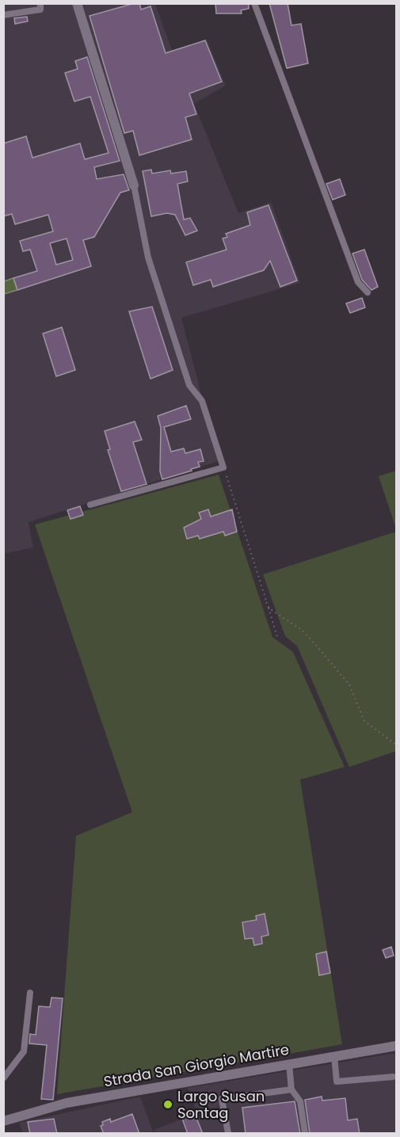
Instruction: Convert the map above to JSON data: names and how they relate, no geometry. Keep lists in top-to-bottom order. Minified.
{"streets":{"street":["Strada San Giorgio Martire"]},"places":["Largo Susan Sontag"]}
